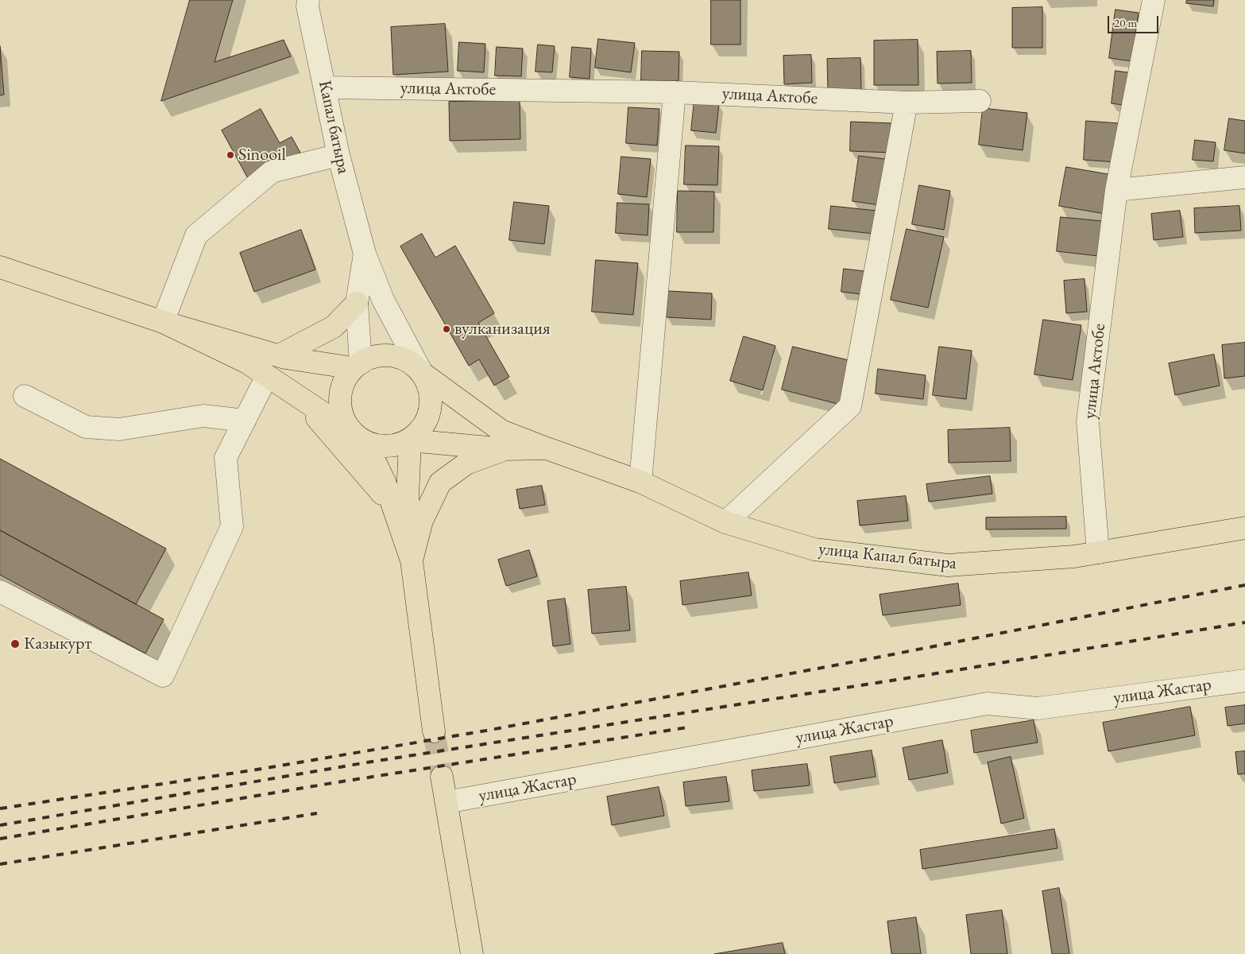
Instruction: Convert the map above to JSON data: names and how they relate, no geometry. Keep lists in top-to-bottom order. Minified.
{"streets":{"main road":["улица Капал батыра"],"street":["улица Актобе","Капал батыра","улица Жастар"]},"crossings":[["улица Актобе","Капал батыра"],["улица Актобе","улица Капал батыра"],["Капал батыра","улица Капал батыра"]],"places":["Sinooil","вулканизация","Казыкурт"],"scale_bar":"20 m"}
